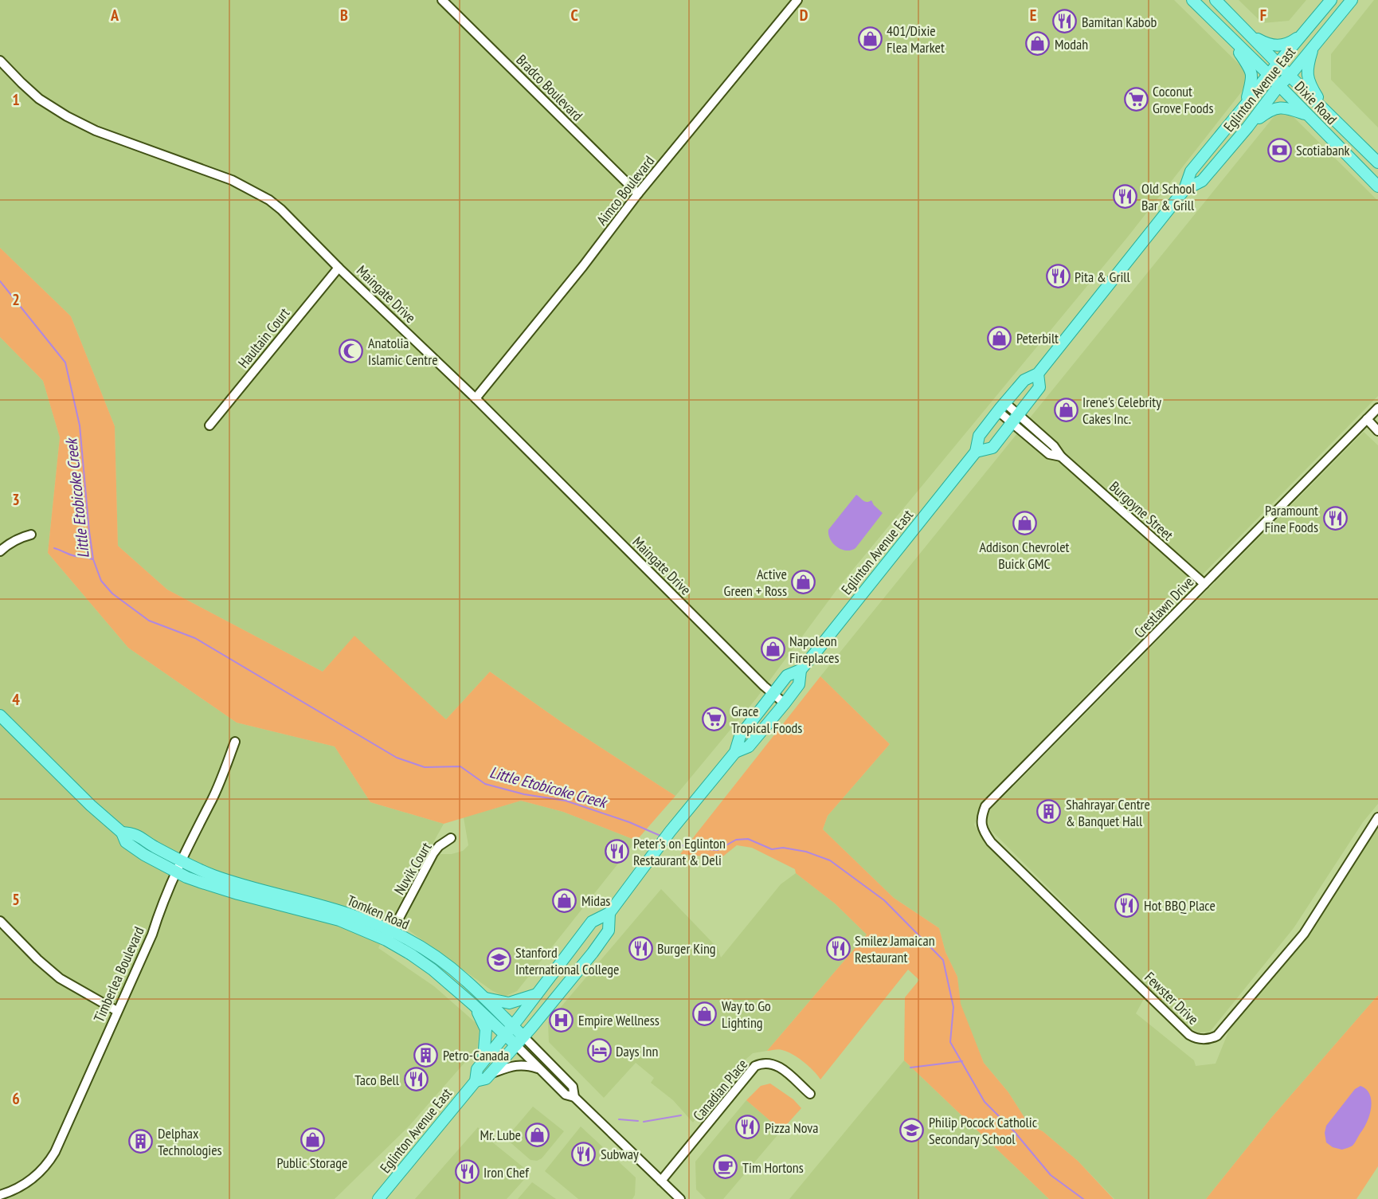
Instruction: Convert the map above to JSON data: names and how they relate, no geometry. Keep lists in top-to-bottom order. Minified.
{"streets":{"main road":["Eglinton Avenue East","Dixie Road","Tomken Road"],"street":["Bradco Boulevard","Aimco Boulevard","Maingate Drive","Haultain Court","Burgoyne Street","Crestlawn Drive","Nuvik Court","Timberlea Boulevard","Fewster Drive","Canadian Place"]},"crossings":[["Bradco Boulevard","Aimco Boulevard"],["Eglinton Avenue East","Dixie Road"],["Eglinton Avenue East","Maingate Drive"],["Eglinton Avenue East","Burgoyne Street"],["Eglinton Avenue East","Tomken Road"],["Aimco Boulevard","Maingate Drive"],["Maingate Drive","Haultain Court"],["Burgoyne Street","Crestlawn Drive"],["Crestlawn Drive","Fewster Drive"],["Nuvik Court","Tomken Road"],["Tomken Road","Timberlea Boulevard"],["Tomken Road","Canadian Place"]],"water":["Little Etobicoke Creek"],"places":{"restaurant":["Bamitan Kabob","Old School Bar & Grill","Pita & Grill","Paramount Fine Foods","Peter's on Eglinton Restaurant & Deli","Hot BBQ Place","Burger King","Smilez Jamaican Restaurant","Taco Bell","Pizza Nova","Subway","Iron Chef"],"shop":["401/Dixie Flea Market","Modah","Peterbilt","Irene's Celebrity Cakes Inc.","Addison Chevrolet Buick GMC","Active Green + Ross","Napoleon Fireplaces","Midas","Way to Go Lighting","Mr. Lube","Public Storage"],"supermarket":["Coconut Grove Foods","Grace Tropical Foods"],"bank":["Scotiabank"],"mosque":["Anatolia Islamic Centre"],"building":["Shahrayar Centre & Banquet Hall","Petro-Canada","Delphax Technologies"],"school or university":["Stanford International College","Philip Pocock Catholic Secondary School"],"hospital":["Empire Wellness"],"hotel":["Days Inn"],"cafe":["Tim Hortons"]},"grid":{"columns":["A","B","C","D","E","F"],"rows":["1","2","3","4","5","6"]}}
